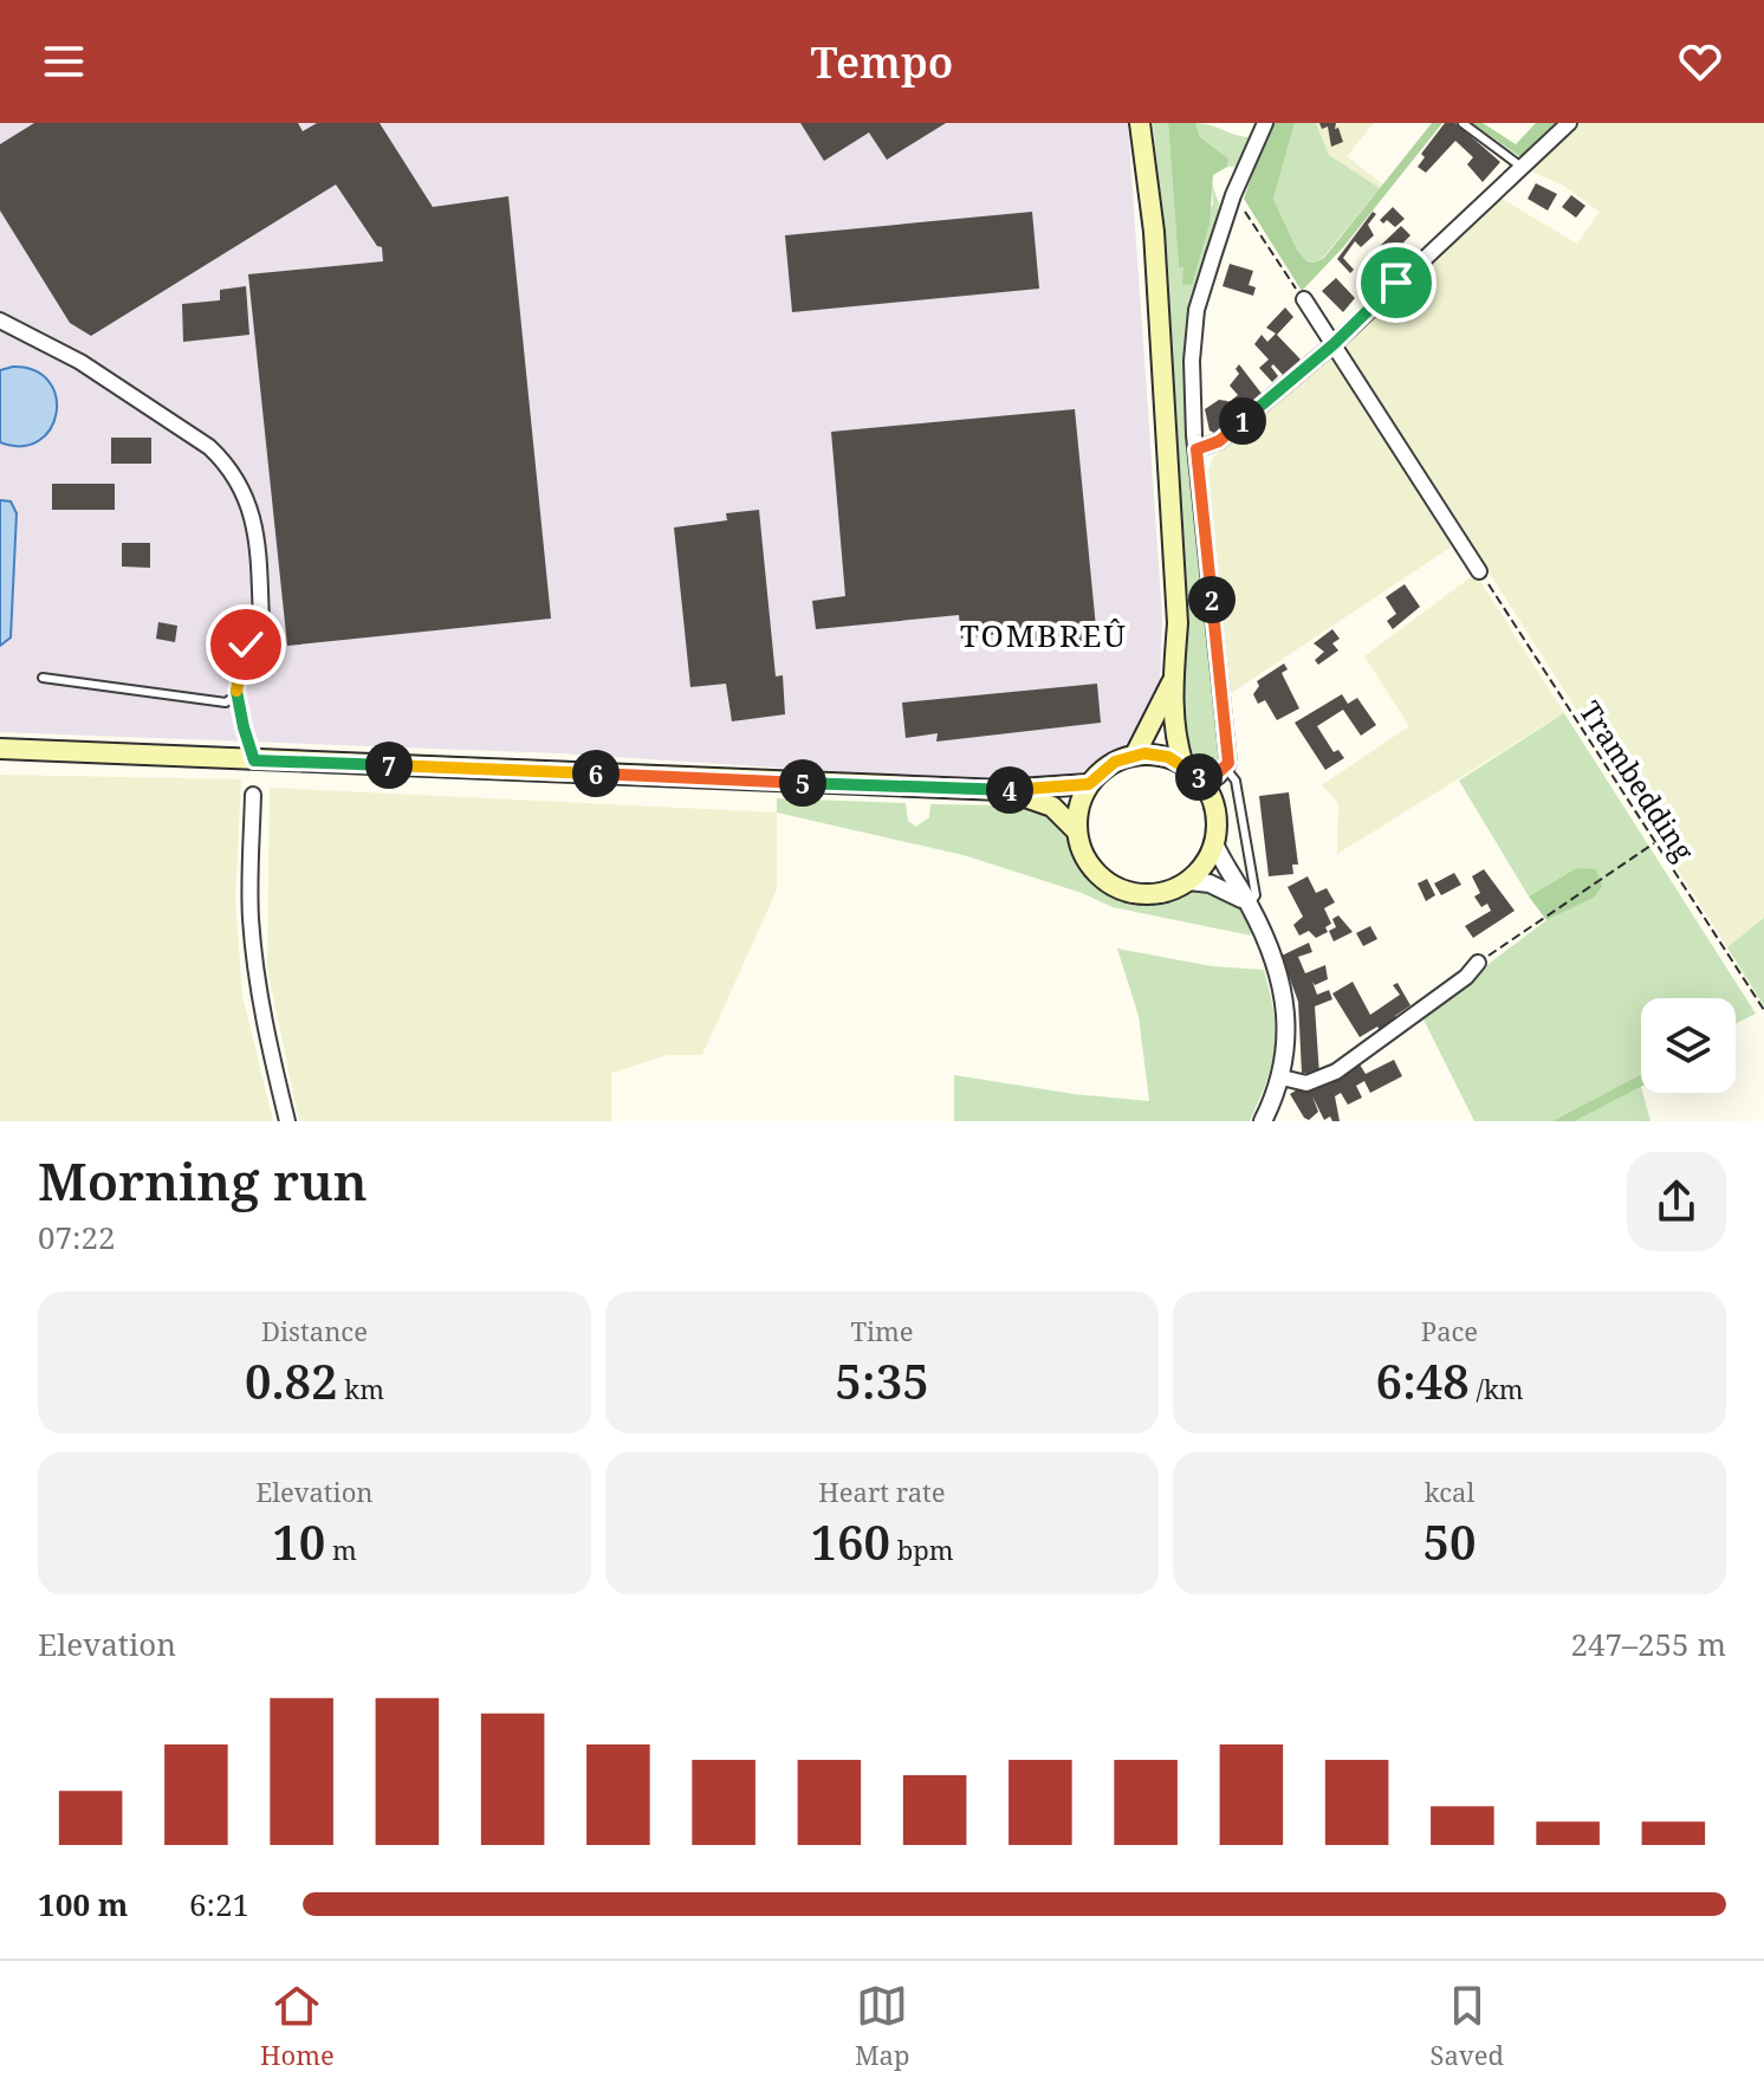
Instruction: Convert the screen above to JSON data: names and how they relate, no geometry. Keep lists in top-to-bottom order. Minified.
{"streets":{"path":["Trambedding"]},"districts":["TOMBREÛ"],"page":{"header":"Tempo","pins":["1","2","7","6","3","5","4"],"heading":["Morning run","07:22"],"stats":[["Distance","0.82 km"],["Time","5:35"],["Pace","6:48 /km"],["Elevation","10 m"],["Heart rate","160 bpm"],["kcal","50"]],"chart":["Elevation","247–255 m"],"list":[{"name":"100 m","note":"6:21"}],"tabs":["Home","Map","Saved"]}}
